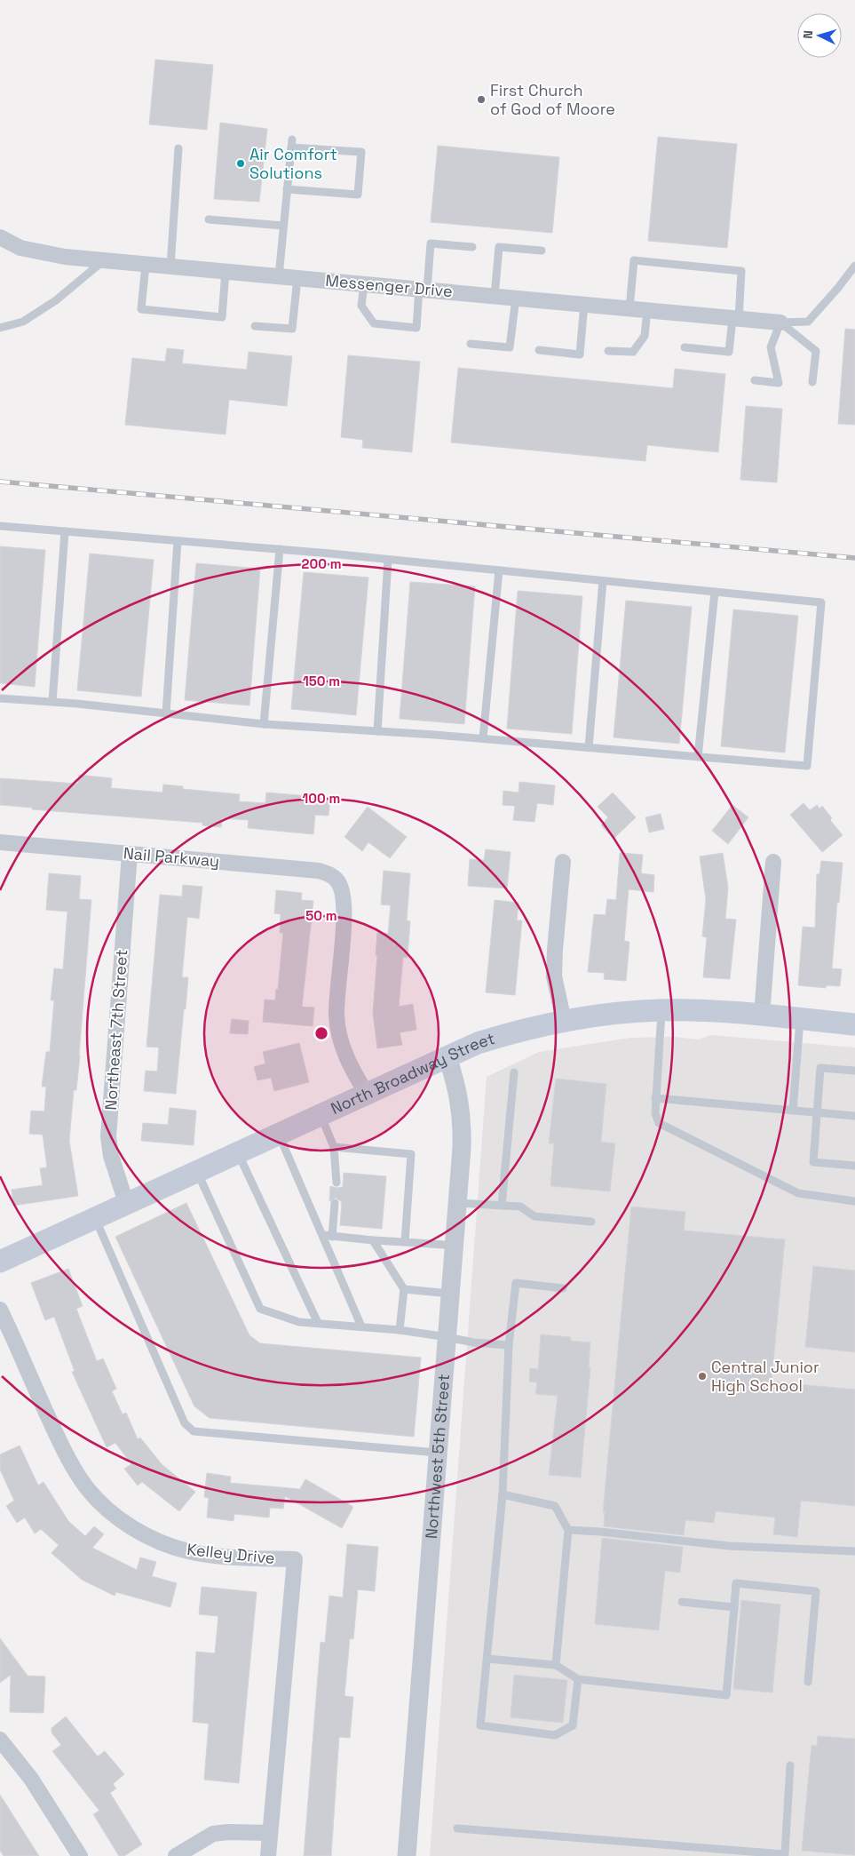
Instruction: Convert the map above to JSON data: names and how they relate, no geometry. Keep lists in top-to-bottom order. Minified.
{"streets":{"main road":["North Broadway Street"],"street":["Messenger Drive","Nail Parkway","Northeast 7th Street","Northwest 5th Street","Kelley Drive"]},"crossings":[["Nail Parkway","Northeast 7th Street"],["Nail Parkway","North Broadway Street"],["Northeast 7th Street","North Broadway Street"],["North Broadway Street","Northwest 5th Street"]],"places":["First Church of God of Moore","Air Comfort Solutions","Central Junior High School"],"north":"left","rings":["200 m","150 m","100 m","50 m"]}
